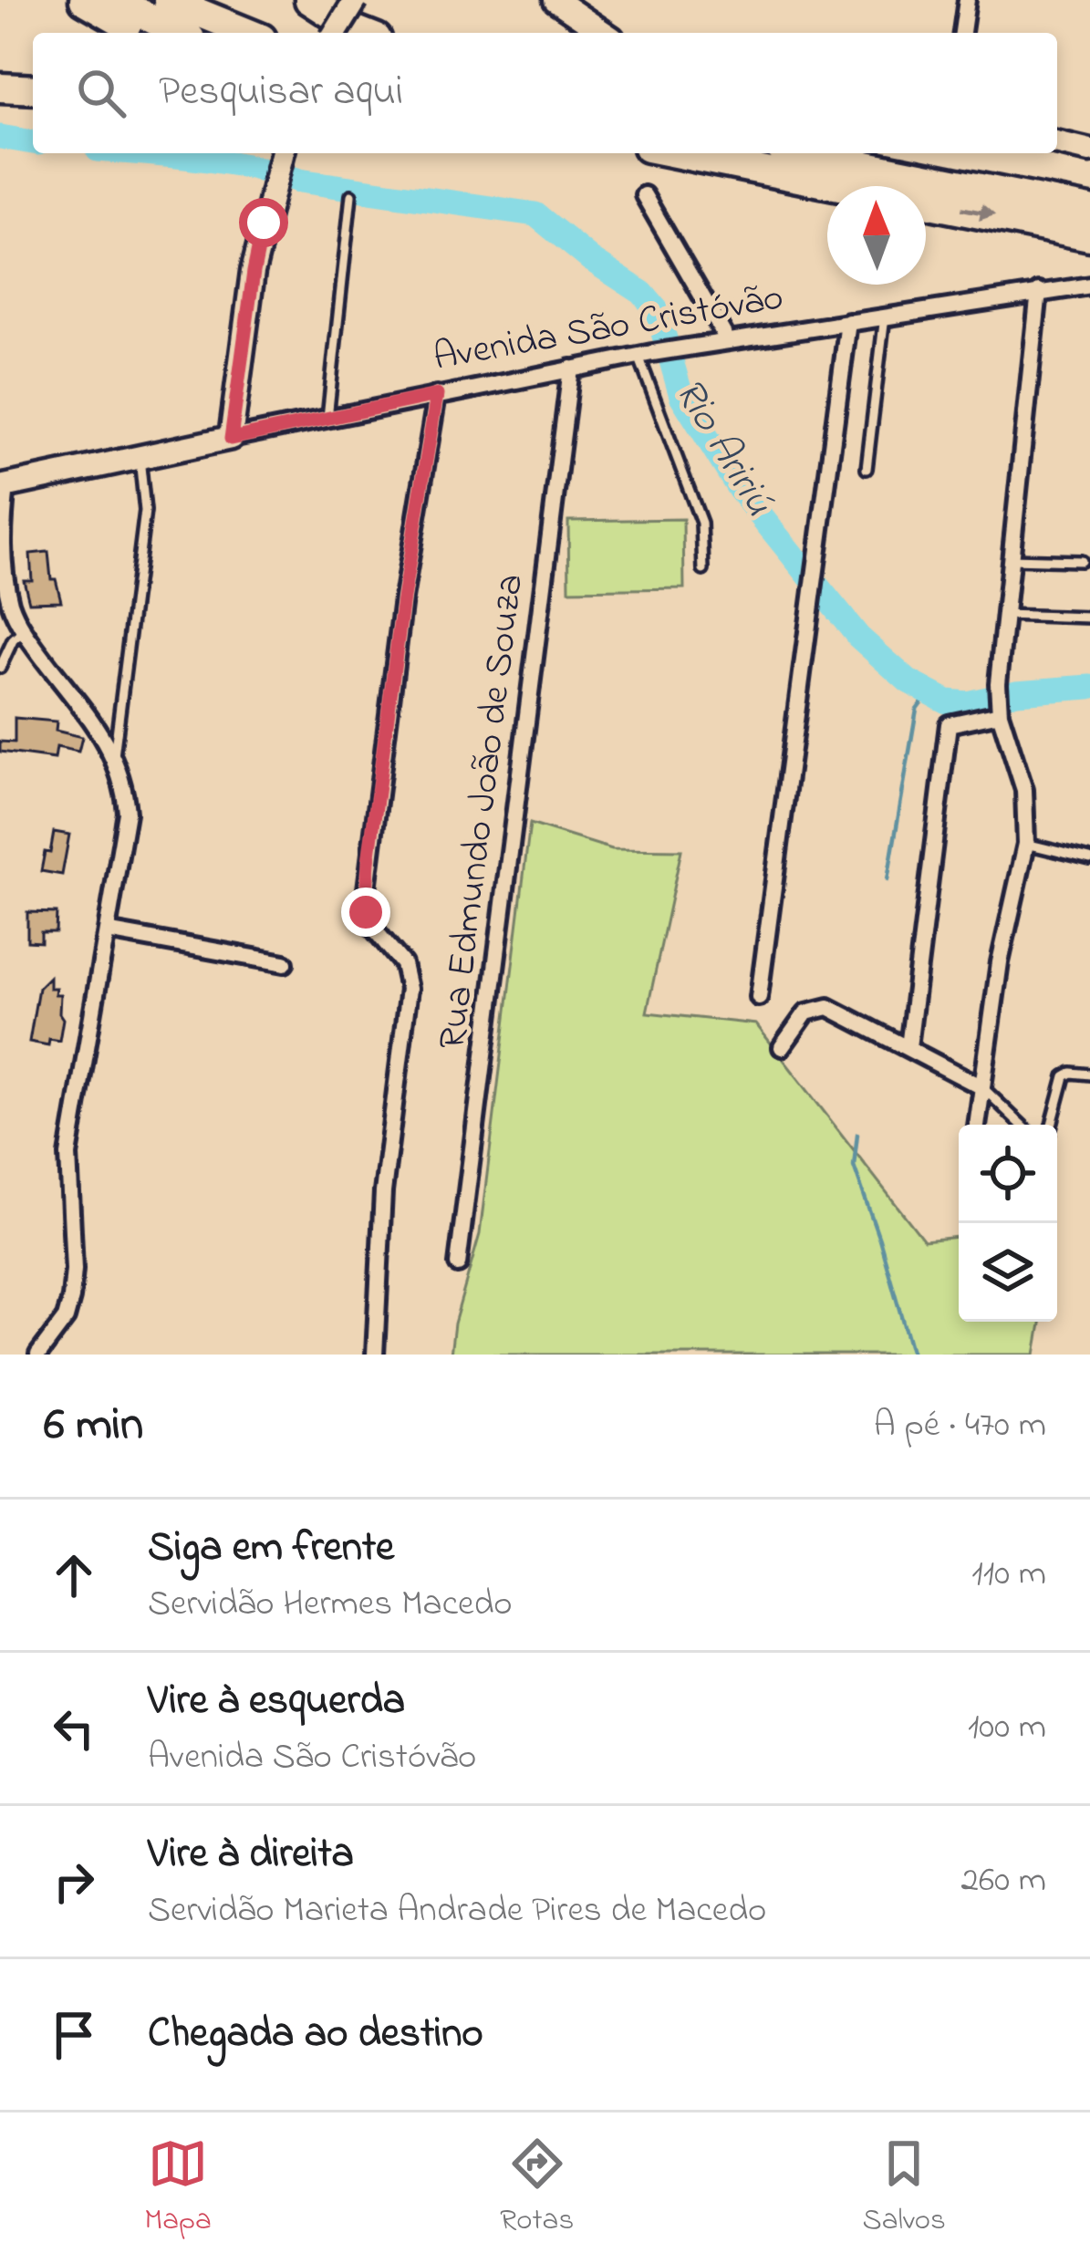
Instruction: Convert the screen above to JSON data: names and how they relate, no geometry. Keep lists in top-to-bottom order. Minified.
{"streets":{"main road":["Avenida São Cristóvão"],"street":["Rua Edmundo João de Souza"]},"crossings":[["Avenida São Cristóvão","Rua Edmundo João de Souza"]],"water":["Rio Aririú"],"north":"top","page":{"search":"Pesquisar aqui","heading":["6 min","A pé · 470 m"],"list":[["Siga em frente","Servidão Hermes Macedo","110 m"],["Vire à esquerda","Avenida São Cristóvão","100 m"],["Vire à direita","Servidão Marieta Andrade Pires de Macedo","260 m"],"Chegada ao destino"],"nav":["Mapa","Rotas","Salvos"]}}
